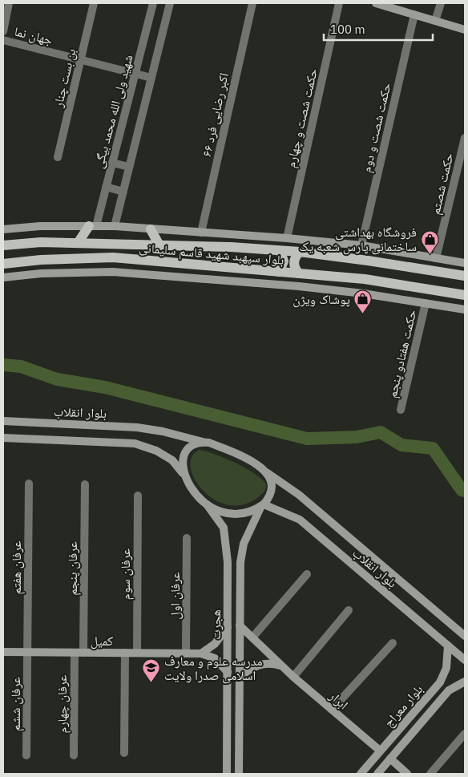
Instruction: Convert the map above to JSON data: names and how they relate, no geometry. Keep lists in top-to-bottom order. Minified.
{"streets":{"main road":["بلوار سپهبد شهید قاسم سلیمانی","بلوار انقلاب","هجرت","کمیل","ابرار","بلوار معراج"],"street":["جهان نما","بن بست چنار","شهید ولی الله محمد بیگی","۶۶ اکبر رضایی فرد","حکمت شصت و چهارم","حکمت شصت و دوم","حکمت شصتم","حکمت هفتادو پنجم","عرفان هفتم","عرفان پنجم","عرفان سوم","عرفان اول","عرفان ششم","عرفان چهارم"]},"crossings":[["جهان نما","بن بست چنار"],["جهان نما","شهید ولی الله محمد بیگی"],["بلوار انقلاب","هجرت"],["بلوار انقلاب","بلوار معراج"],["عرفان هفتم","کمیل"],["عرفان هفتم","عرفان ششم"],["عرفان پنجم","کمیل"],["عرفان سوم","کمیل"],["عرفان اول","کمیل"],["هجرت","ابرار"],["کمیل","عرفان ششم"],["کمیل","عرفان چهارم"],["ابرار","بلوار معراج"]],"places":{"shop":["فروشگاه بهداشتی ساختمانی پارس شعبه یک","پوشاک ویژن"],"school or university":["مدرسه علوم و معارف اسلامی صدرا ولایت"]},"scale_bar":"100 m"}
